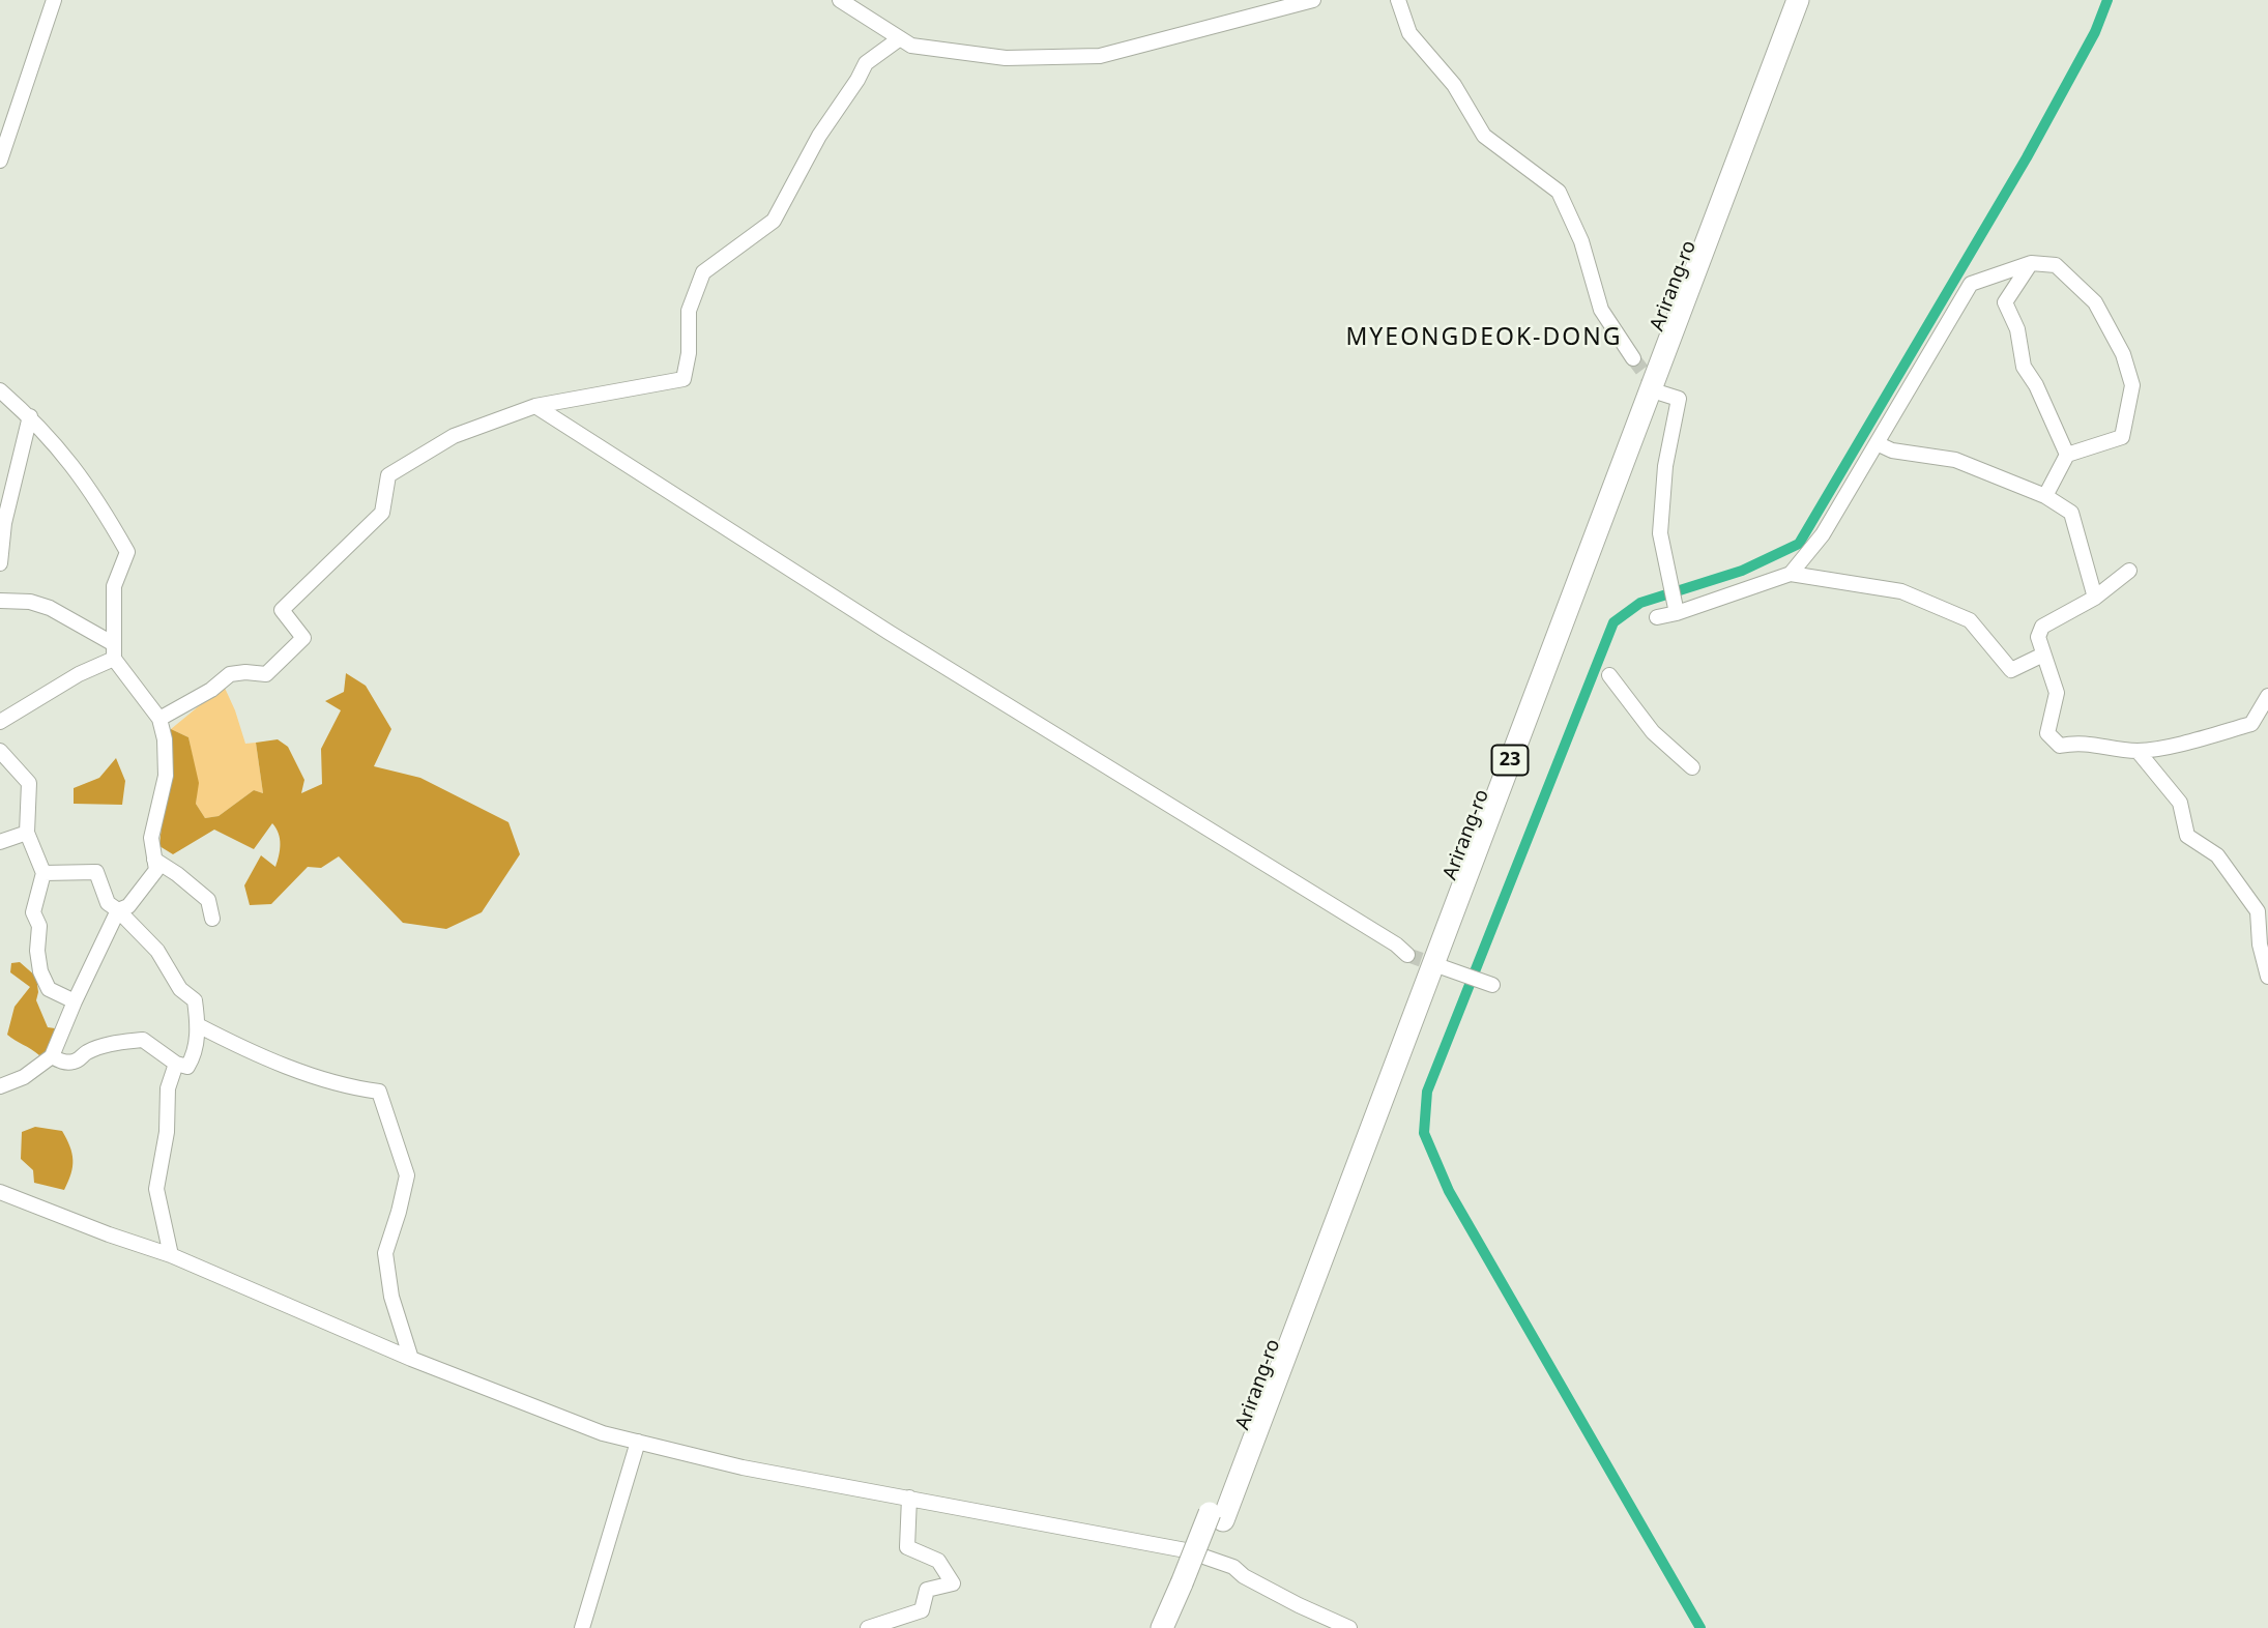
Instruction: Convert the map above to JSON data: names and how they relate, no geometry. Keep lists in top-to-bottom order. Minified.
{"streets":{"highway":["Arirang-ro","23"]},"districts":["MYEONGDEOK-DONG"]}
